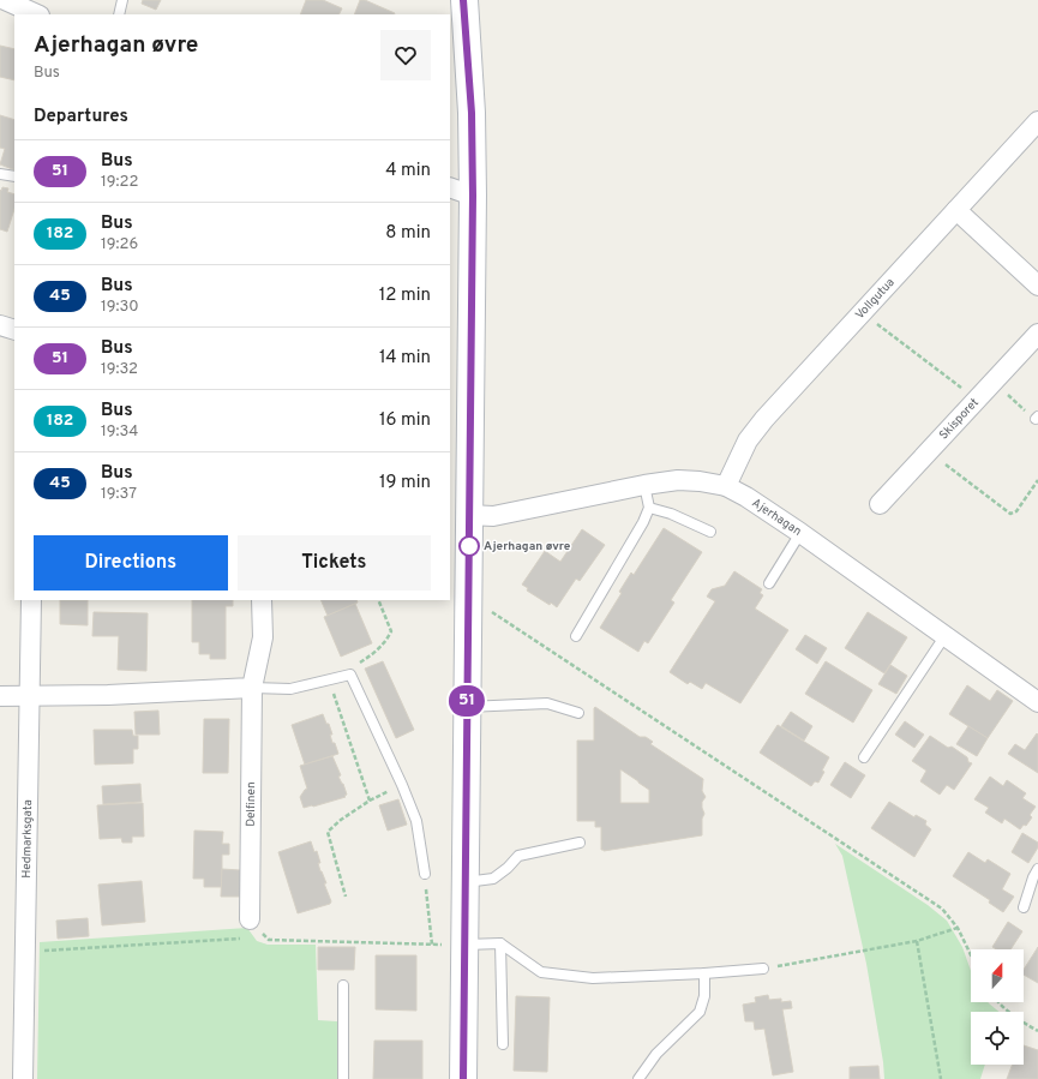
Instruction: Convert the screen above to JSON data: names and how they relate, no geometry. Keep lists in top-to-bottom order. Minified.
{"streets":{"street":["Vollgutua","Skisporet","Ajerhagan","Delfinen","Hedmarksgata"]},"crossings":[["Vollgutua","Ajerhagan"]],"places":["Ajerhagan øvre"],"lines":["bus line 51"],"north":"top","page":{"on_map":"51","heading":[["Ajerhagan øvre","Bus"],"Departures"],"list":[{"mark":"51","name":"Bus","note":"19:22","value":"4 min"},{"mark":"182","name":"Bus","note":"19:26","value":"8 min"},{"mark":"45","name":"Bus","note":"19:30","value":"12 min"},{"mark":"51","name":"Bus","note":"19:32","value":"14 min"},{"mark":"182","name":"Bus","note":"19:34","value":"16 min"},{"mark":"45","name":"Bus","note":"19:37","value":"19 min"}],"buttons":["Directions","Tickets"]}}
